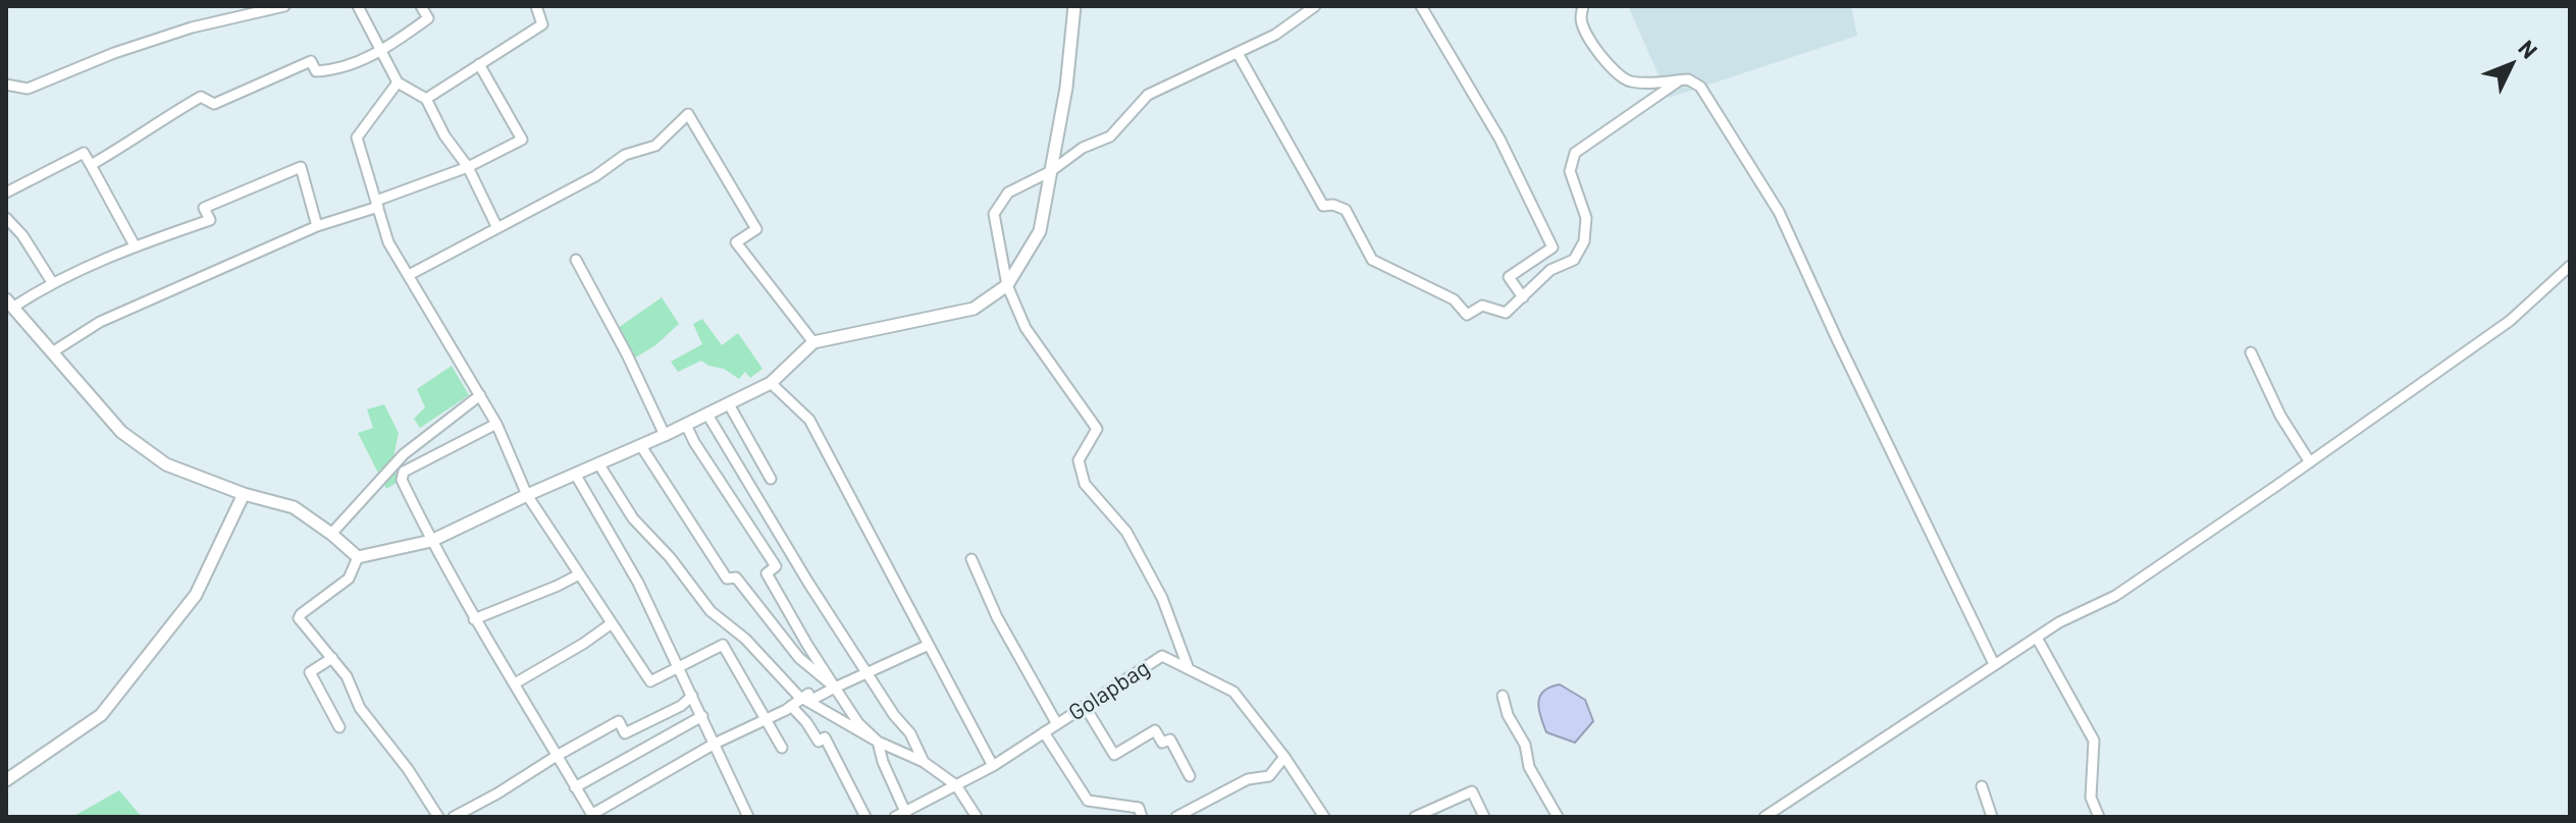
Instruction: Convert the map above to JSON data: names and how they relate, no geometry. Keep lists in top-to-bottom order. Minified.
{"streets":{"street":["Golapbag"]},"north":"top right"}
